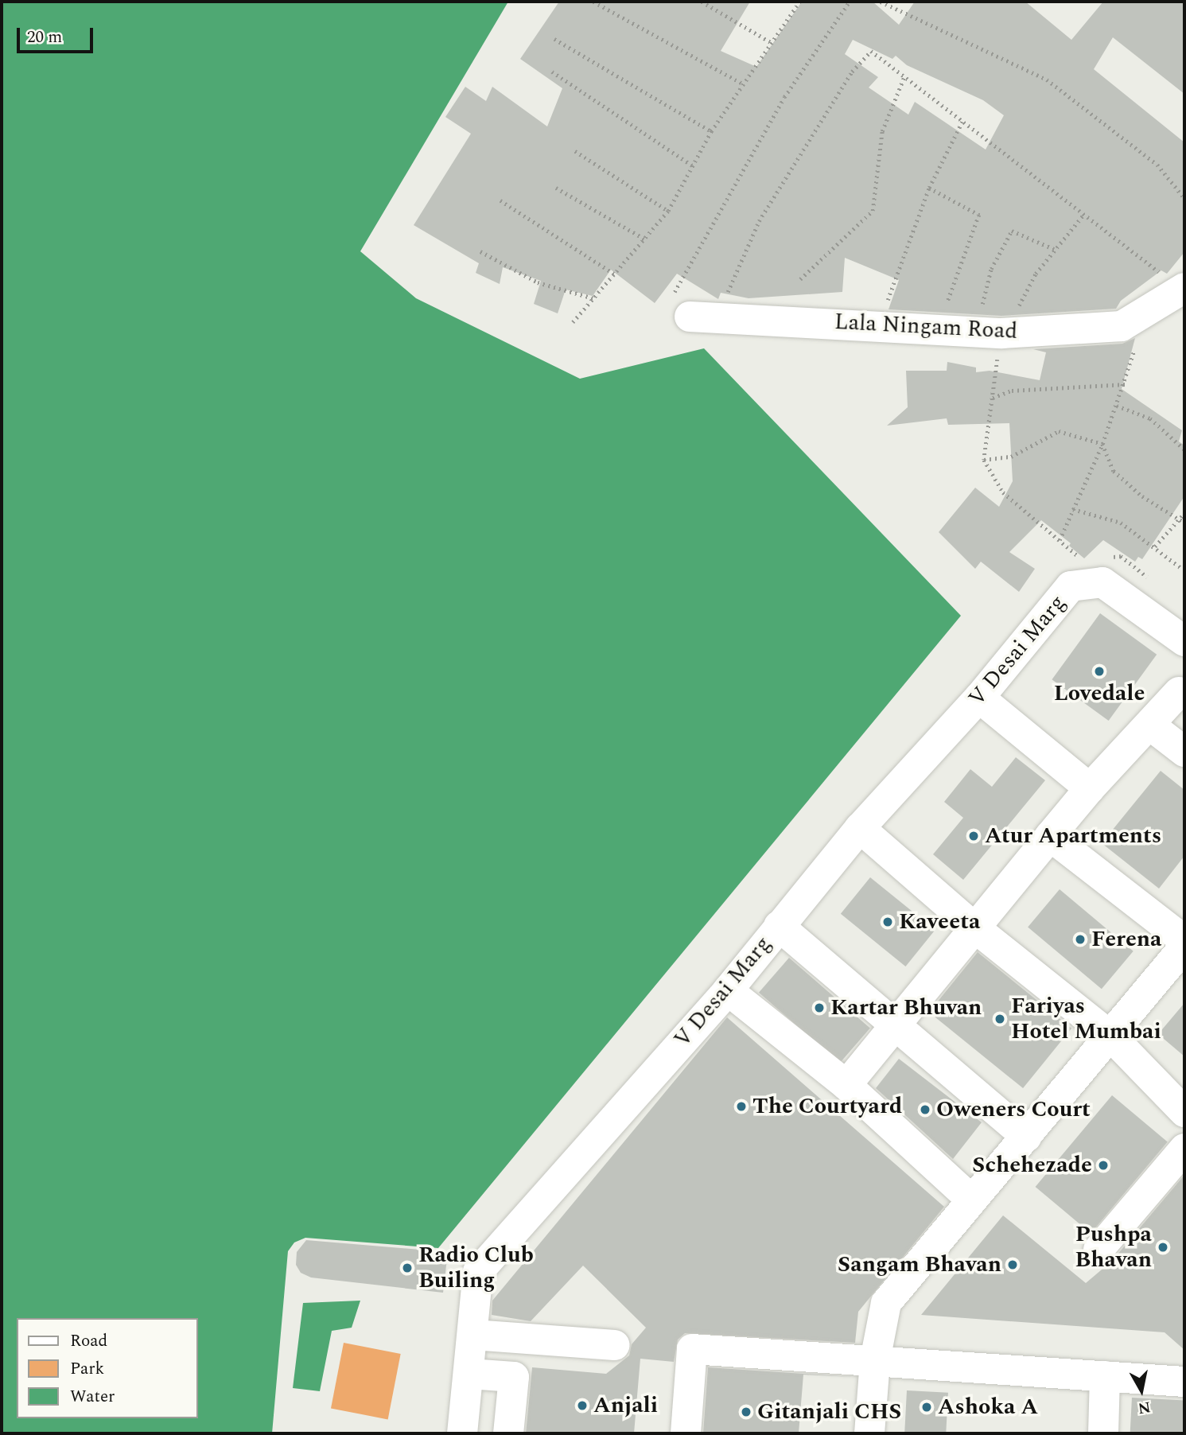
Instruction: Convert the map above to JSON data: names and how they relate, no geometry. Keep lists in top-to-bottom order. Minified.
{"streets":{"street":["Lala Ningam Road","V Desai Marg"]},"places":["Lovedale","Atur Apartments","Kaveeta","Ferena","Kartar Bhuvan","Fariyas Hotel Mumbai","The Courtyard","Oweners Court","Schehezade","Pushpa Bhavan","Sangam Bhavan","Radio Club Builing","Anjali","Ashoka A","Gitanjali CHS"],"legend":["Road","Park","Water"],"scale_bar":"20 m","north":"bottom"}
